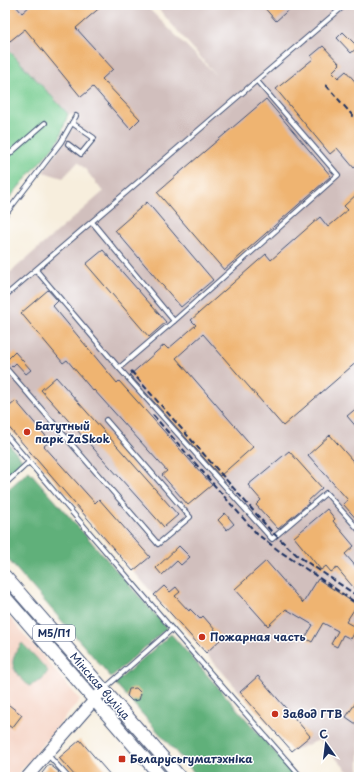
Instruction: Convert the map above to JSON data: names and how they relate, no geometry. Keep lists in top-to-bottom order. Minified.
{"streets":{"main road":["М5/П1","Мінская вуліца"]},"places":{"other":["Батутный парк ZaSkok","Пожарная часть","Завод ГТВ"],"transit":["Беларусьгуматэхніка"]},"north":"top"}
